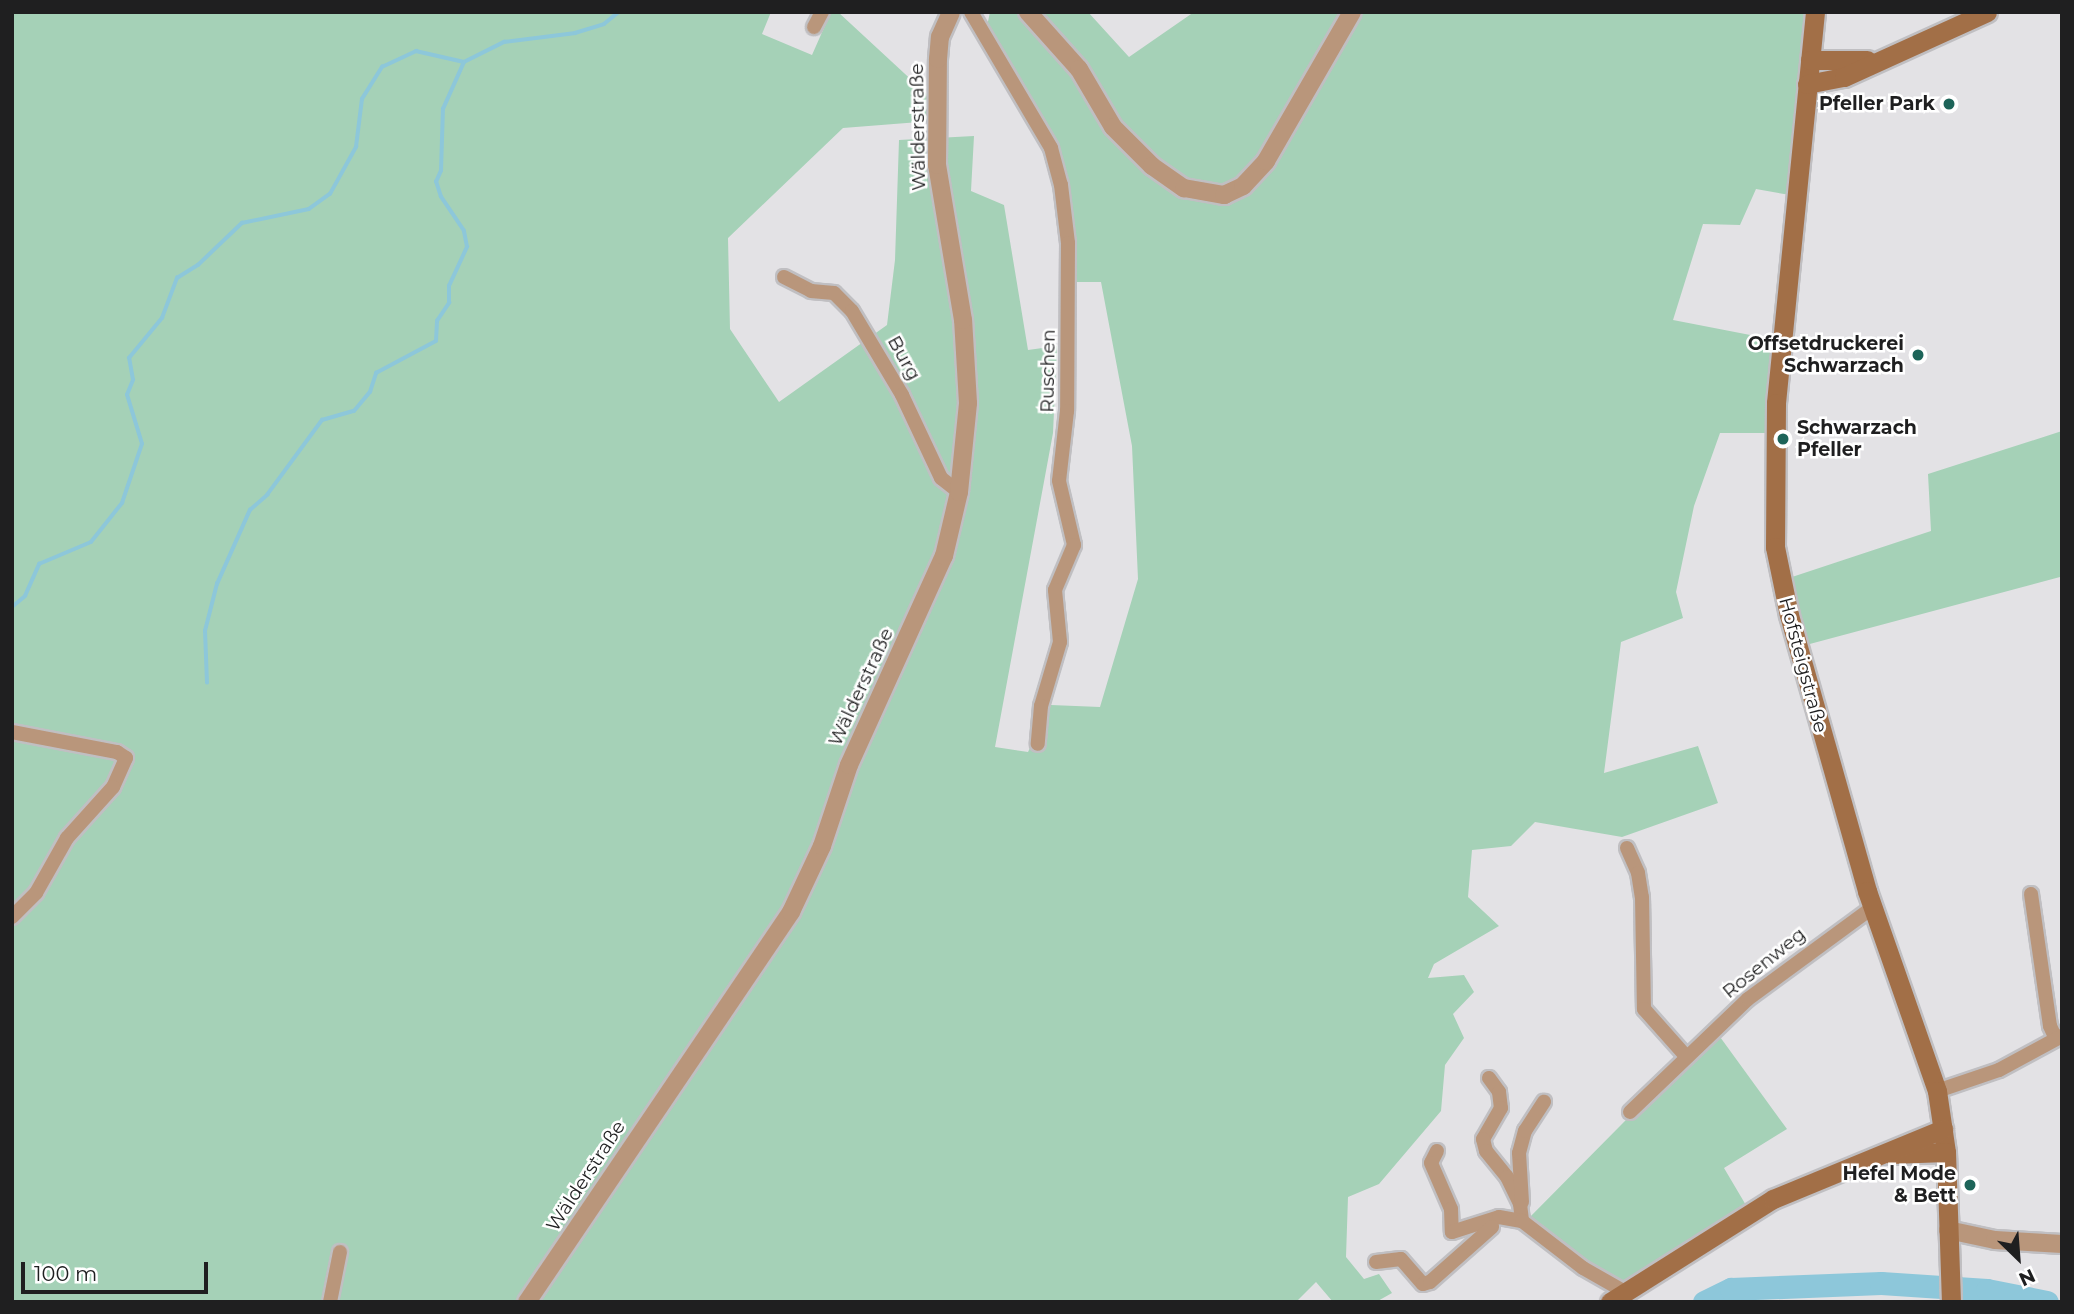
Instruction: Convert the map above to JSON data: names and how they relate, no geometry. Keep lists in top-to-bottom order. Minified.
{"streets":{"main road":["Hofsteigstraße"],"street":["Wälderstraße","Burg","Ruschen","Rosenweg"]},"crossings":[["Wälderstraße","Burg"],["Hofsteigstraße","Rosenweg"]],"places":["Pfeller Park","Offsetdruckerei Schwarzach","Schwarzach Pfeller","Hefel Mode & Bett"],"scale_bar":"100 m","north":"bottom right"}
